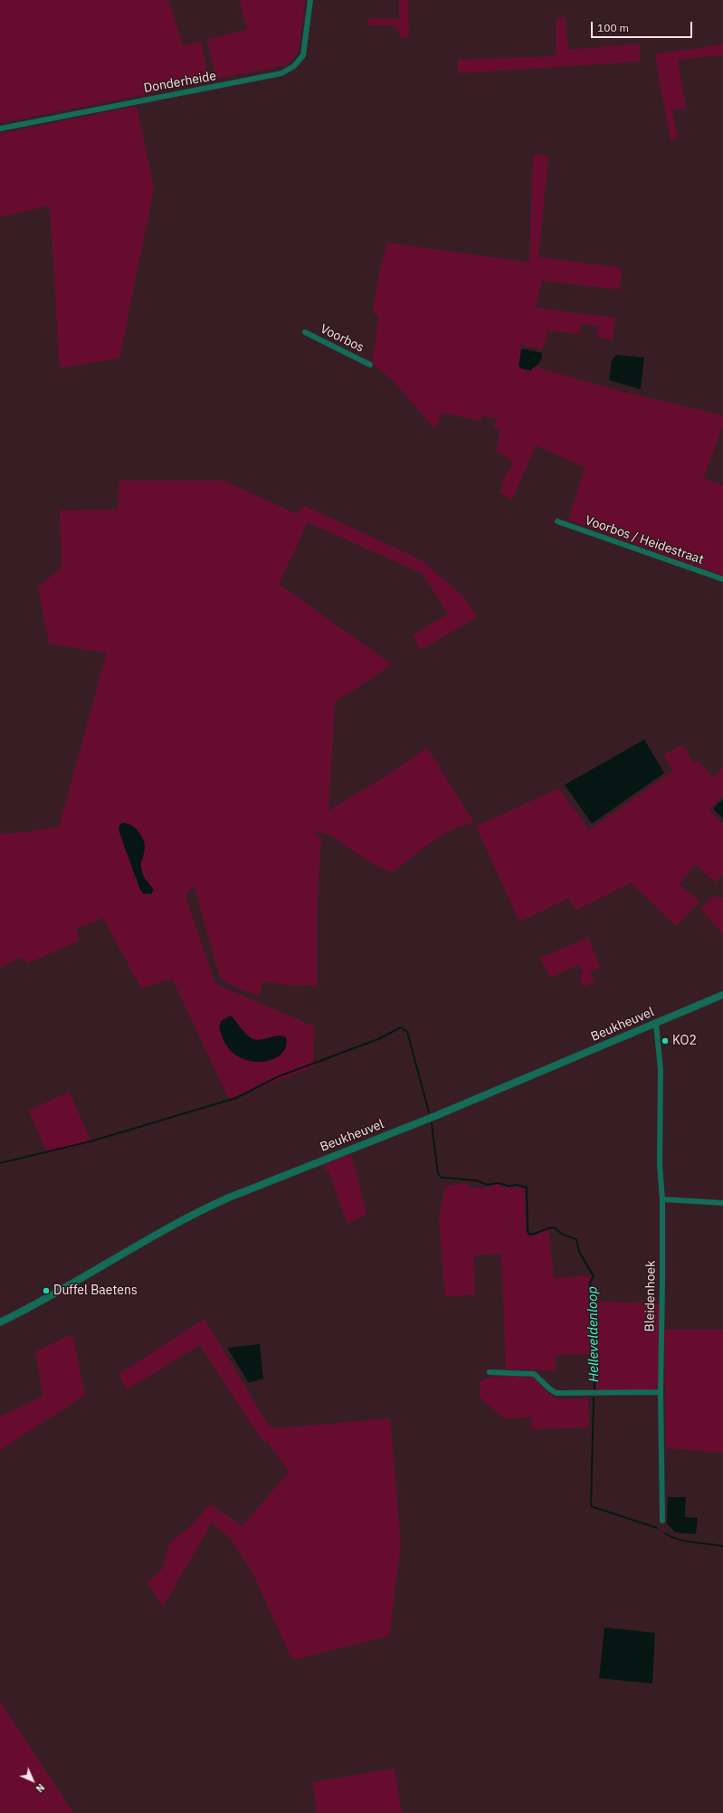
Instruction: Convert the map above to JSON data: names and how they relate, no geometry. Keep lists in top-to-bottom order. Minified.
{"streets":{"street":["Donderheide","Voorbos","Voorbos / Heidestraat","Beukheuvel","Bleidenhoek"]},"crossings":[["Beukheuvel","Bleidenhoek"]],"water":["Helleveldenloop"],"places":["KO2","Duffel Baetens"],"scale_bar":"100 m","north":"bottom right"}
